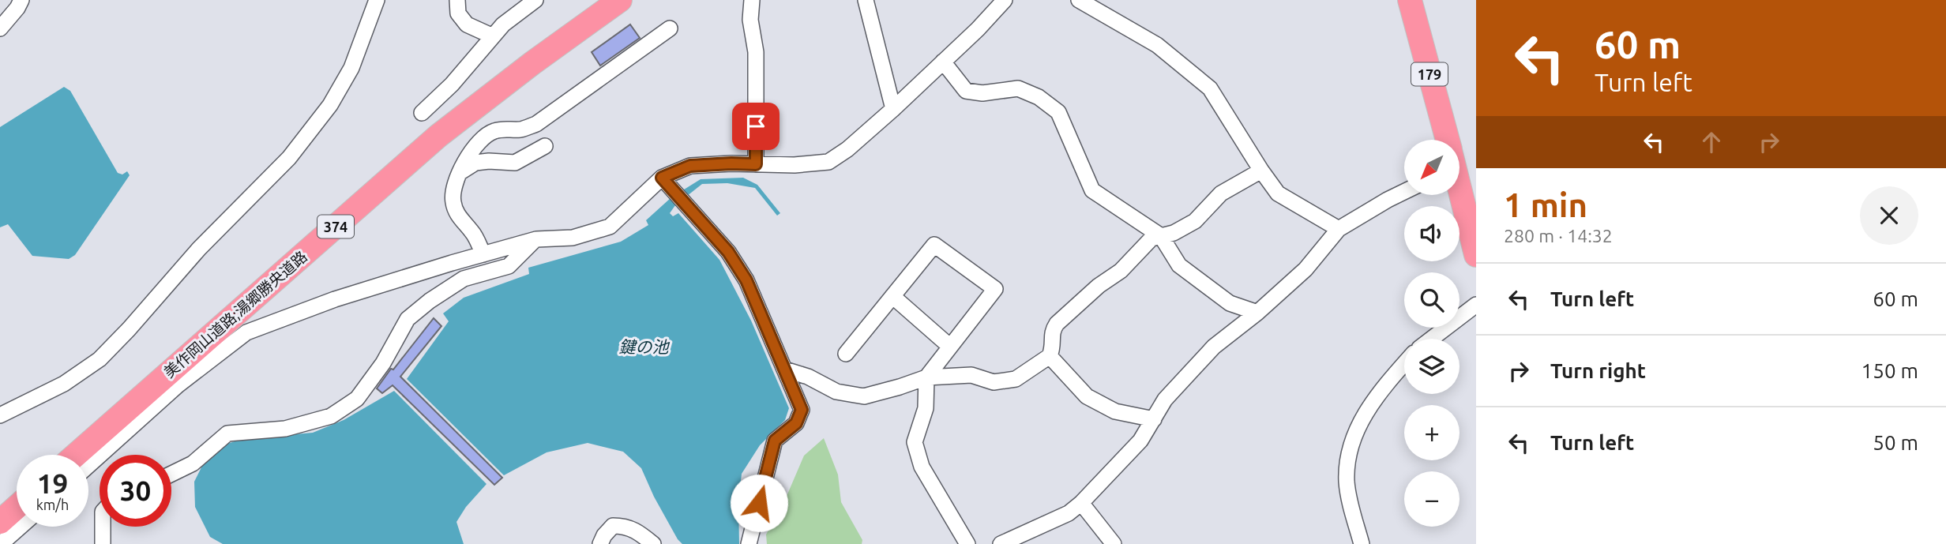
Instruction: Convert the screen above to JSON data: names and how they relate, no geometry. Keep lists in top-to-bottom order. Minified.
{"streets":{"highway":["179","374","美作岡山道路;湯郷勝央道路"]},"water":["鍵の池"],"north":"bottom left","page":{"turn":["60 m","Turn left"],"map_buttons":["+","−"],"heading":["1 min","280 m · 14:32"],"list":[{"name":"Turn left","value":"60 m"},{"name":"Turn right","value":"150 m"},{"name":"Turn left","value":"50 m"}],"speed":"19 km/h","limit":"30"}}
